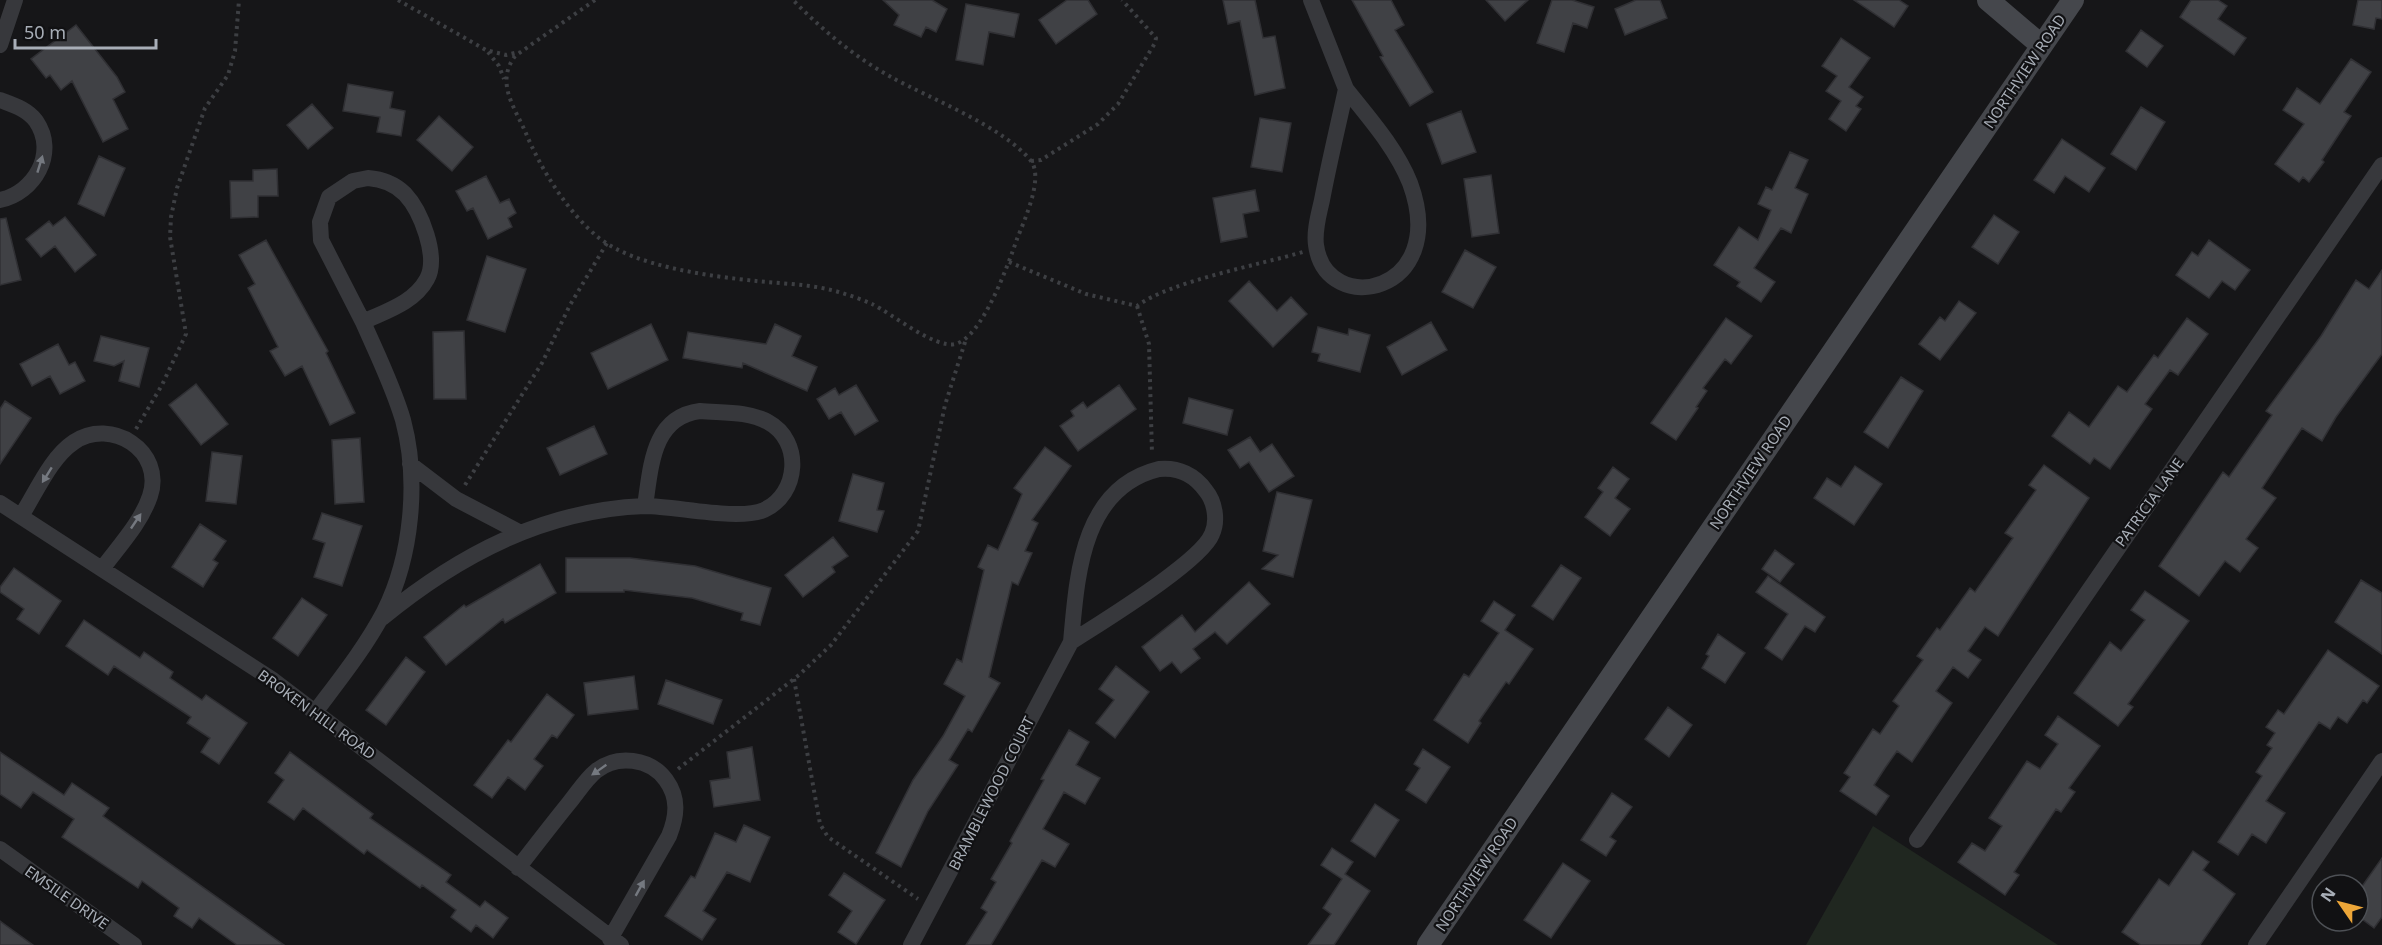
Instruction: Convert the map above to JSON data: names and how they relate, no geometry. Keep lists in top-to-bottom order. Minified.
{"streets":{"street":["NORTHVIEW ROAD","PATRICIA LANE","BROKEN HILL ROAD","BRAMBLEWOOD COURT","EMSILE DRIVE"]},"scale_bar":"50 m","north":"top left"}
